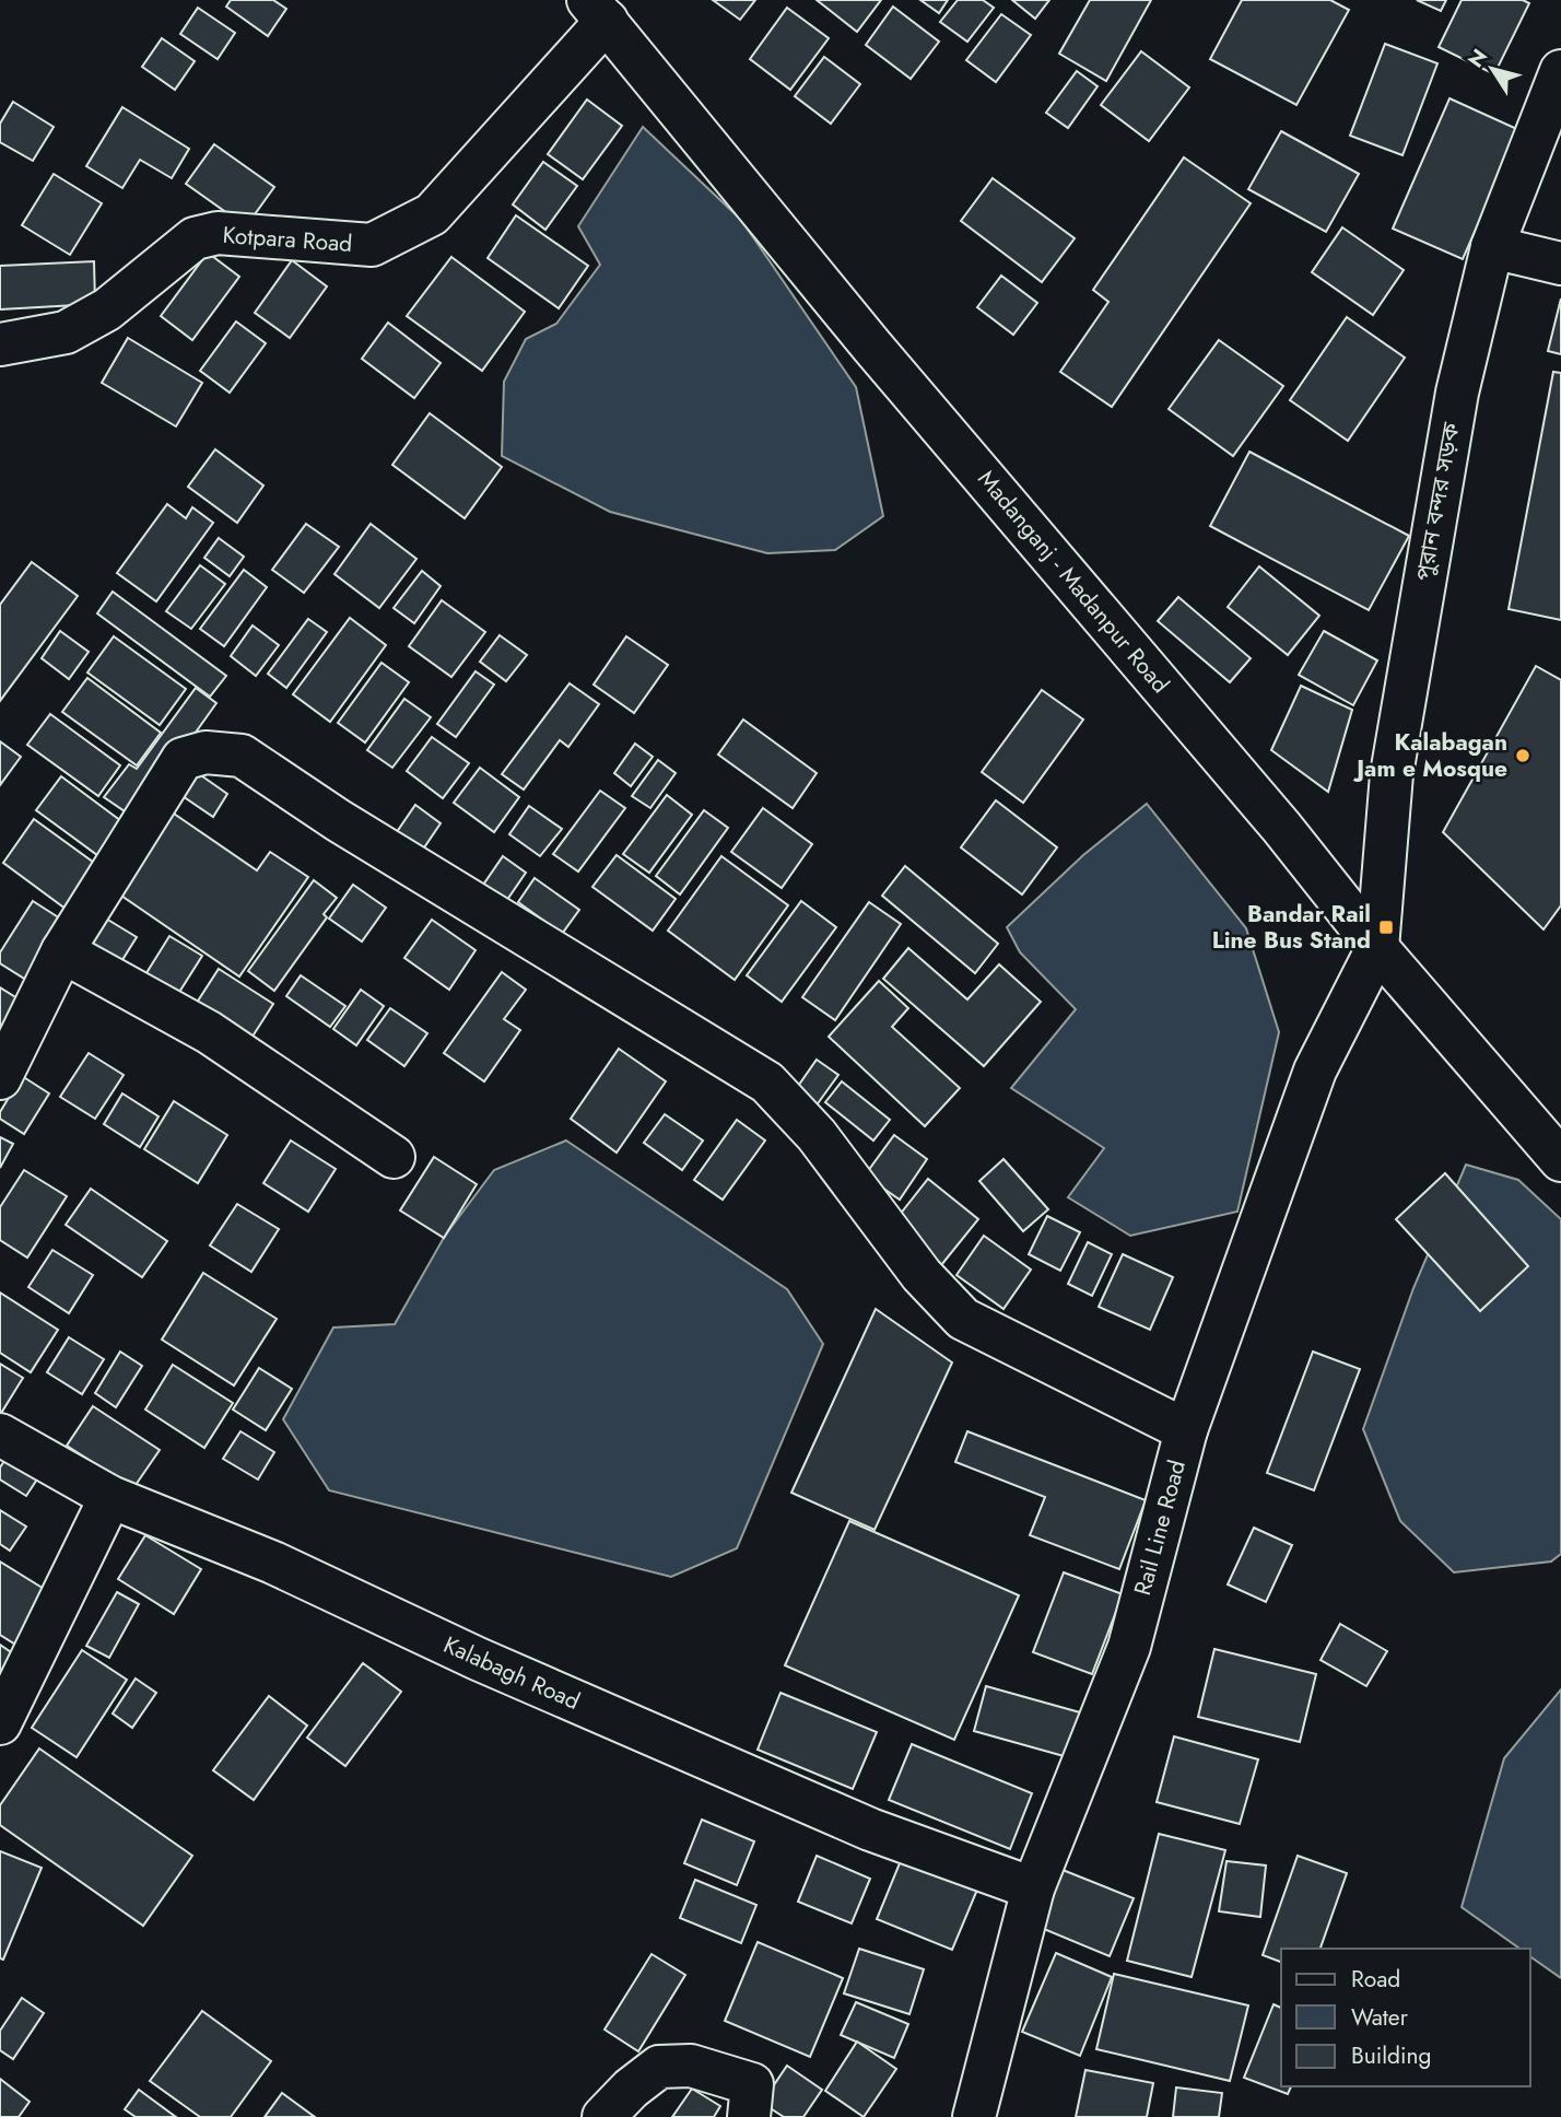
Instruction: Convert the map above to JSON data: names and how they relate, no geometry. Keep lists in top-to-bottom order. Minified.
{"streets":{"street":["Kotpara Road","পুরান বন্দর সড়ক","Madanganj - Madanpur Road","Rail Line Road","Kalabagh Road"]},"crossings":[["Kotpara Road","Madanganj - Madanpur Road"],["পুরান বন্দর সড়ক","Madanganj - Madanpur Road"],["পুরান বন্দর সড়ক","Rail Line Road"],["Madanganj - Madanpur Road","Rail Line Road"],["Rail Line Road","Kalabagh Road"]],"places":{"other":["Kalabagan Jam e Mosque"],"transit":["Bandar Rail Line Bus Stand"]},"legend":["Road","Water","Building"],"north":"top left"}
